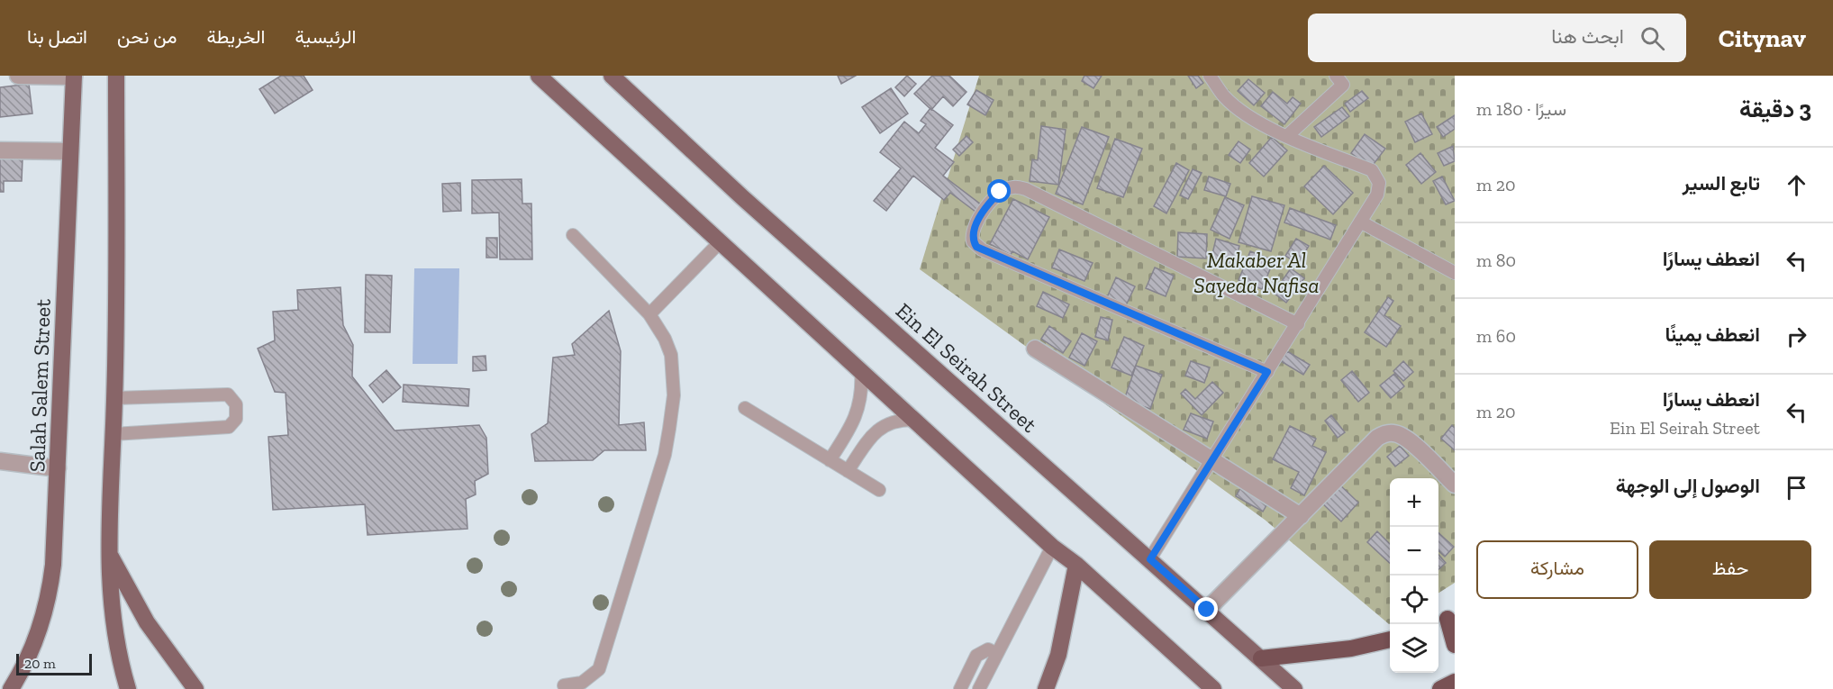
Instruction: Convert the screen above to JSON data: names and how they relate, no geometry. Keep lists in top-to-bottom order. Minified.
{"streets":{"main road":["Ein El Seirah Street","Salah Salem Street"]},"parks":["Makaber Al Sayeda Nafisa"],"scale_bar":"20 m","page":{"header":"Citynav","search":"ابحث هنا","nav":["الرئيسية","الخريطة","من نحن","اتصل بنا"],"heading":["3 دقيقة","سيرًا · 180 m"],"list":[["تابع السير","20 m"],["انعطف يسارًا","80 m"],["انعطف يمينًا","60 m"],["انعطف يسارًا","Ein El Seirah Street","20 m"],"الوصول إلى الوجهة"],"map_buttons":["+","−"],"buttons":["حفظ","مشاركة"],"scale":"20 m"}}
